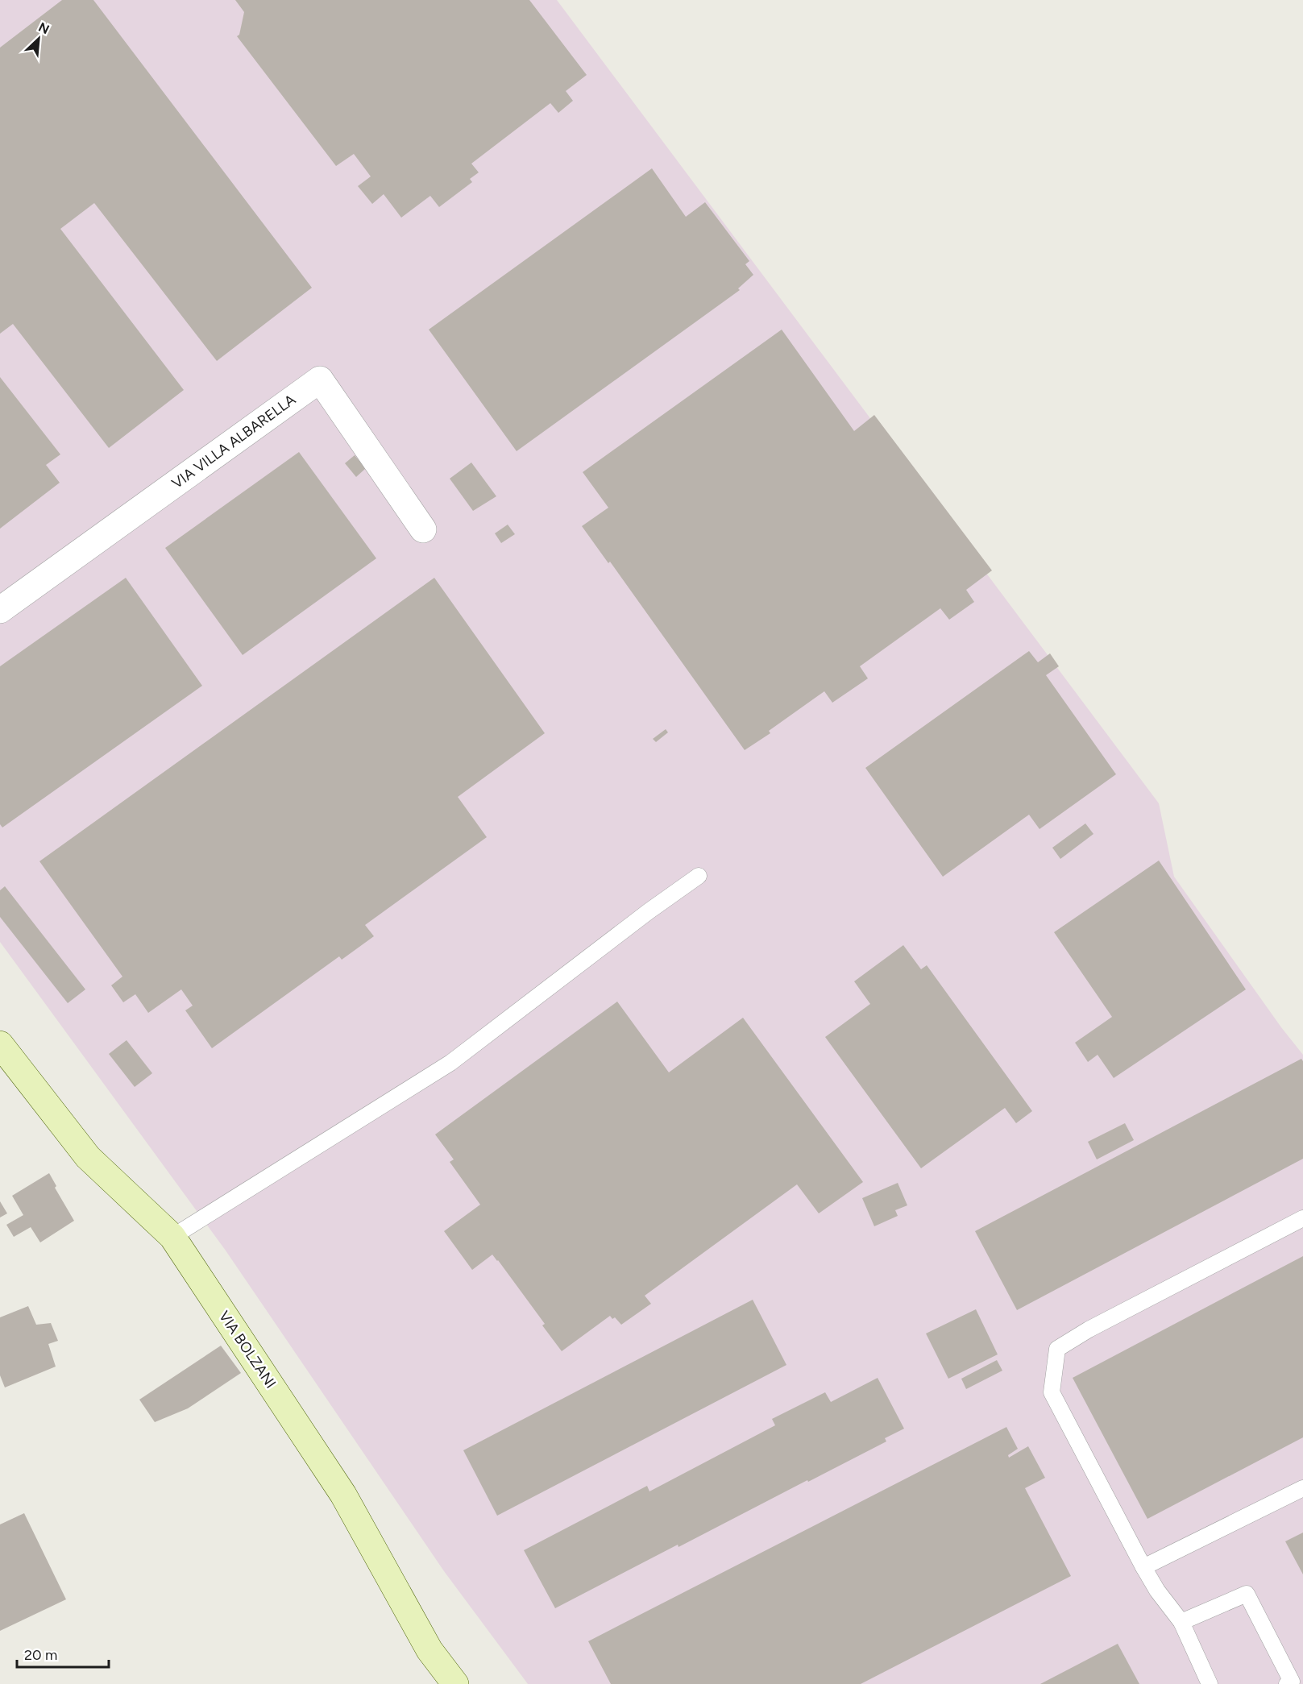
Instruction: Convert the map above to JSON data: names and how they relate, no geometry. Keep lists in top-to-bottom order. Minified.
{"streets":{"street":["VIA VILLA ALBARELLA","VIA BOLZANI"]},"scale_bar":"20 m","north":"top right"}
